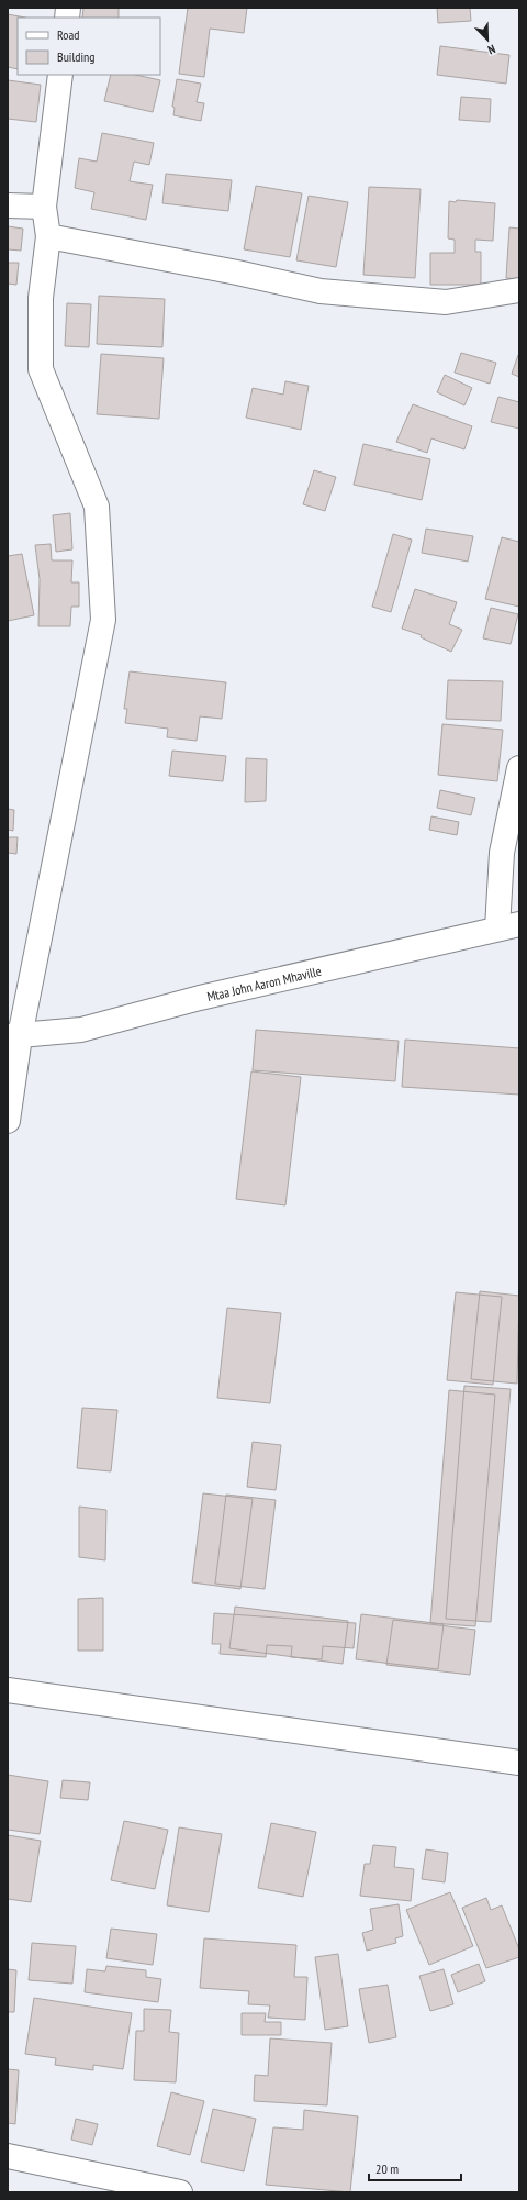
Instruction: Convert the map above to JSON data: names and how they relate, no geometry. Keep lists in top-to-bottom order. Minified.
{"streets":{"street":["Mtaa John Aaron Mhaville"]},"legend":["Road","Building"],"scale_bar":"20 m","north":"bottom right"}
